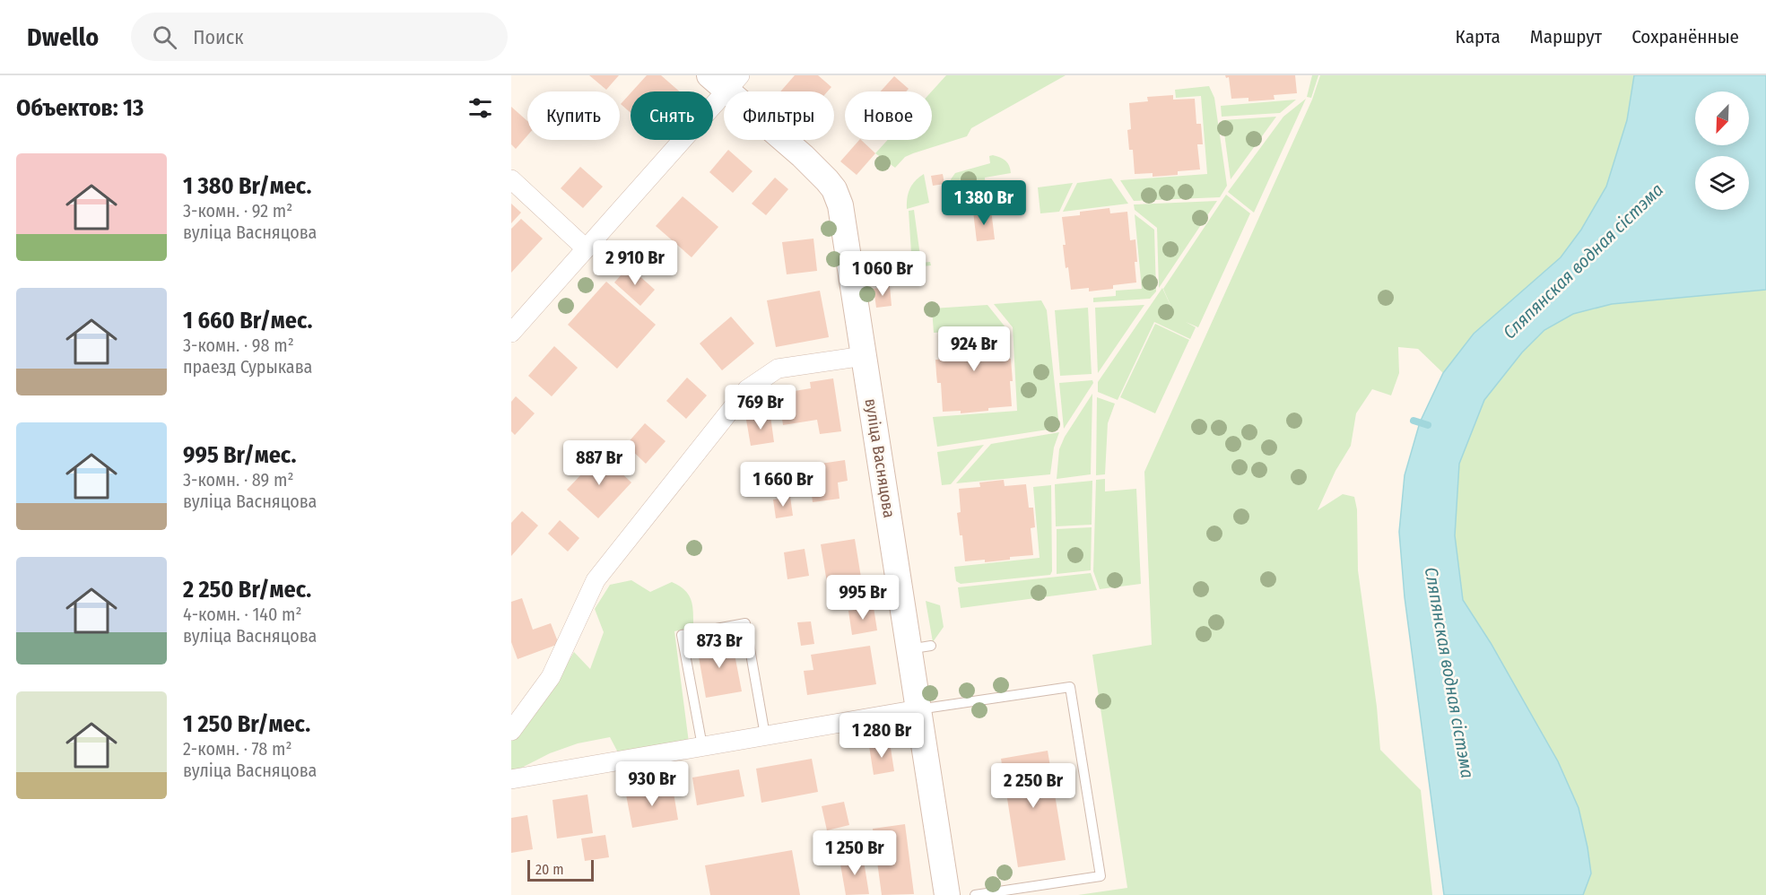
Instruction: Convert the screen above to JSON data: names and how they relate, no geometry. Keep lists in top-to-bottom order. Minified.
{"streets":{"street":["вуліца Васняцова"]},"water":["Сляпянская водная сістэма"],"scale_bar":"20 m","north":"bottom left","page":{"header":"Dwello","search":"Поиск","nav":["Карта","Маршрут","Сохранённые"],"heading":"Объектов: 13","chip":["Купить","Снять","Фильтры","Новое"],"list":[{"name":"1 380 Br/мес.","note":"3-комн. · 92 m² · вуліца Васняцова"},{"name":"1 660 Br/мес.","note":"3-комн. · 98 m² · праезд Сурыкава"},{"name":"995 Br/мес.","note":"3-комн. · 89 m² · вуліца Васняцова"},{"name":"2 250 Br/мес.","note":"4-комн. · 140 m² · вуліца Васняцова"},{"name":"1 250 Br/мес.","note":"2-комн. · 78 m² · вуліца Васняцова"}],"price":["1 380 Br","2 910 Br","1 060 Br","924 Br","769 Br","887 Br","1 660 Br","995 Br","873 Br","1 280 Br","930 Br","2 250 Br","1 250 Br"],"scale":"20 m"}}
